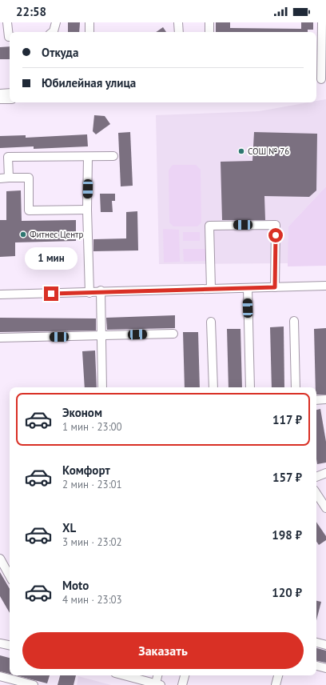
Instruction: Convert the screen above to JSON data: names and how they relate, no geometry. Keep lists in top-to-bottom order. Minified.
{"places":["СОШ № 76","Фитнес Центр"],"page":{"status":"22:58","banner":["Откуда","Юбилейная улица"],"bubble":"1 мин","list":[{"name":"Эконом","note":"1 мин · 23:00","value":"117 ₽"},{"name":"Комфорт","note":"2 мин · 23:01","value":"157 ₽"},{"name":"XL","note":"3 мин · 23:02","value":"198 ₽"},{"name":"Moto","note":"4 мин · 23:03","value":"120 ₽"}],"buttons":"Заказать"}}
